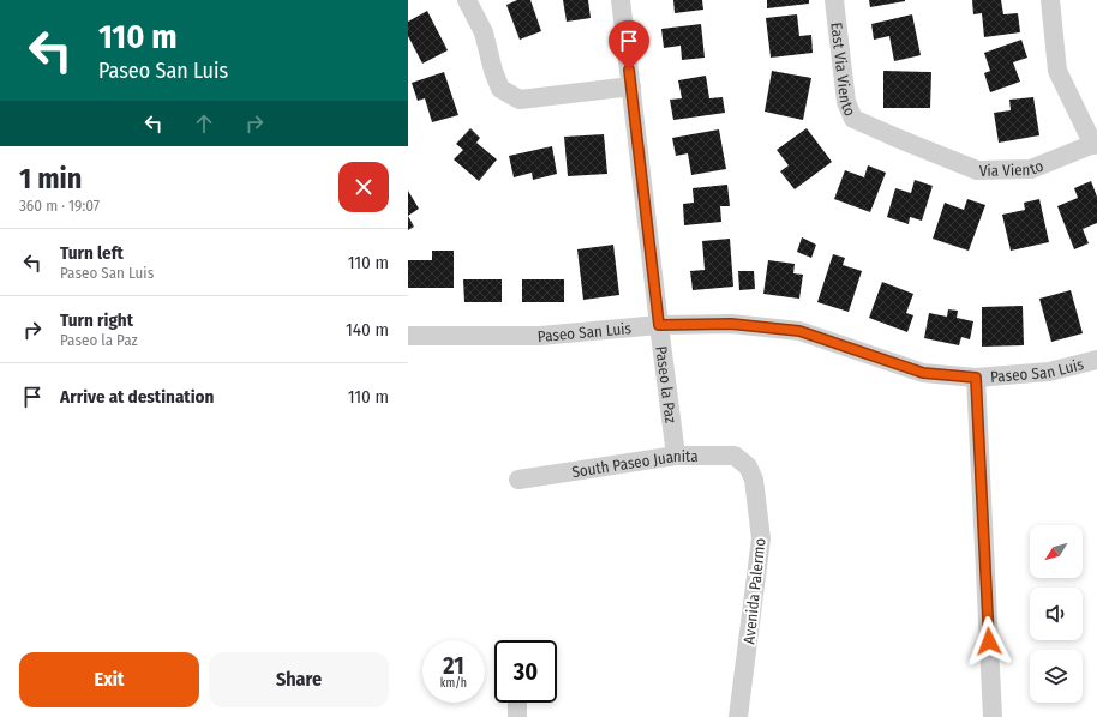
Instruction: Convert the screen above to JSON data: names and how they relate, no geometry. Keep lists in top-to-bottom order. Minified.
{"streets":{"street":["East Via Viento","Via Viento","Paseo San Luis","Paseo la Paz","South Paseo Juanita","Avenida Palermo"]},"crossings":[["East Via Viento","Via Viento"],["Paseo San Luis","Paseo la Paz"],["Paseo la Paz","South Paseo Juanita"],["South Paseo Juanita","Avenida Palermo"]],"north":"bottom left","page":{"turn":["110 m","Paseo San Luis"],"heading":["1 min","360 m · 19:07"],"list":[{"name":"Turn left","note":"Paseo San Luis","value":"110 m"},{"name":"Turn right","note":"Paseo la Paz","value":"140 m"},{"name":"Arrive at destination","value":"110 m"}],"speed":"21 km/h","limit":"30","buttons":["Exit","Share"]}}
